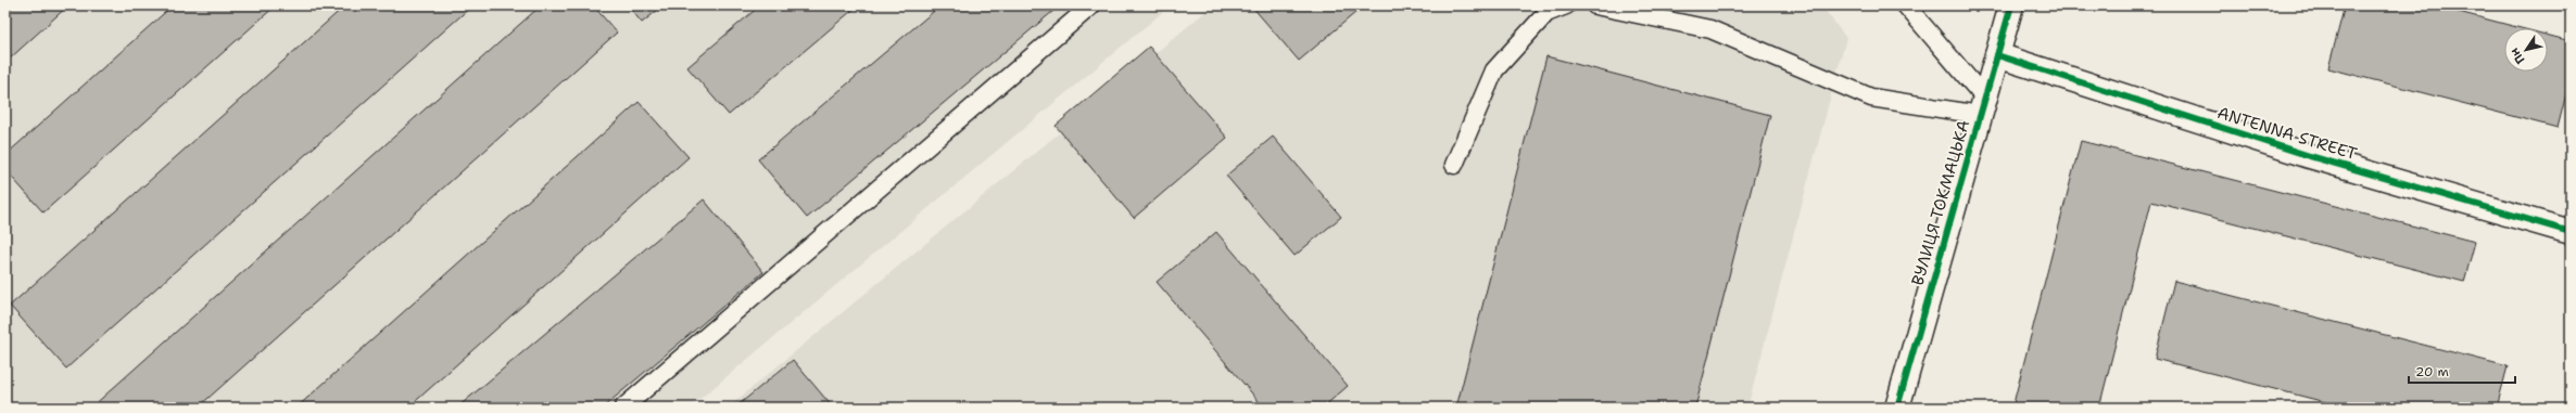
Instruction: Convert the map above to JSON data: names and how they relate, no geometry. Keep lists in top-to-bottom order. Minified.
{"streets":{"street":["ANTENNA STREET","ВУЛИЦЯ ТОКМАЦЬКА"]},"crossings":[["ANTENNA STREET","ВУЛИЦЯ ТОКМАЦЬКА"]],"scale_bar":"20 m","north":"bottom left"}
